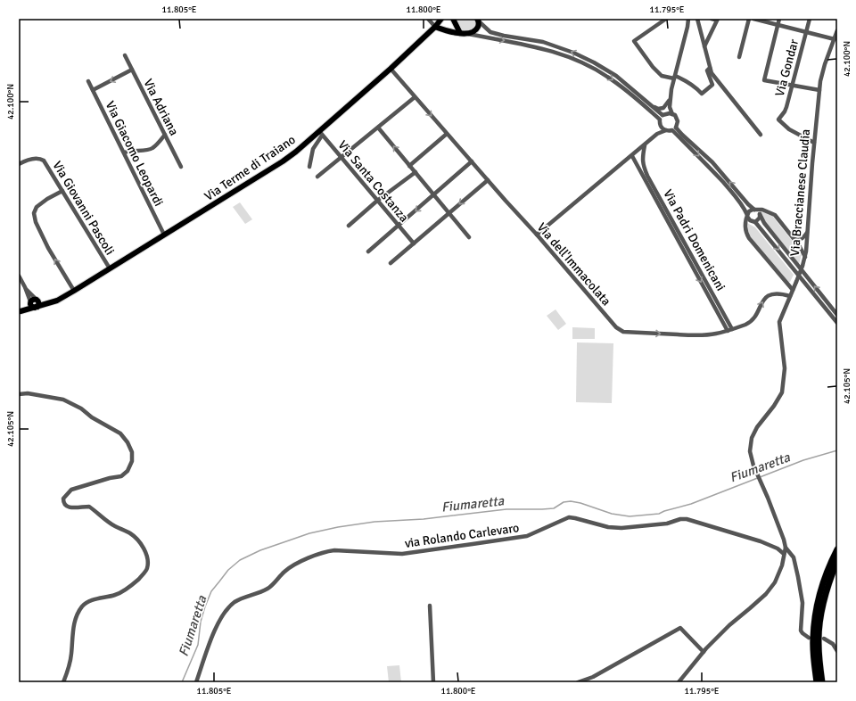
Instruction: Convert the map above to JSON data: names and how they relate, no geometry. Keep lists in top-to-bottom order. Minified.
{"streets":{"main road":["Via Terme di Traiano"],"street":["Via Gondar","Via Adriana","Via Giacomo Leopardi","Via Santa Costanza","Via Braccianese Claudia","Via Giovanni Pascoli","Via Padri Domenicani","Via dell'Immacolata","via Rolando Carlevaro"]},"crossings":[["Via Gondar","Via Braccianese Claudia"],["Via Giacomo Leopardi","Via Terme di Traiano"],["Via Terme di Traiano","Via Santa Costanza"],["Via Terme di Traiano","Via Giovanni Pascoli"],["Via Terme di Traiano","Via dell'Immacolata"],["Via Braccianese Claudia","Via dell'Immacolata"],["Via Padri Domenicani","Via dell'Immacolata"]],"one_way":["Via dell'Immacolata"],"water":["Fiumaretta"],"coordinates":["11.805°E","11.800°E","11.795°E","42.100°N","42.105°N"]}
